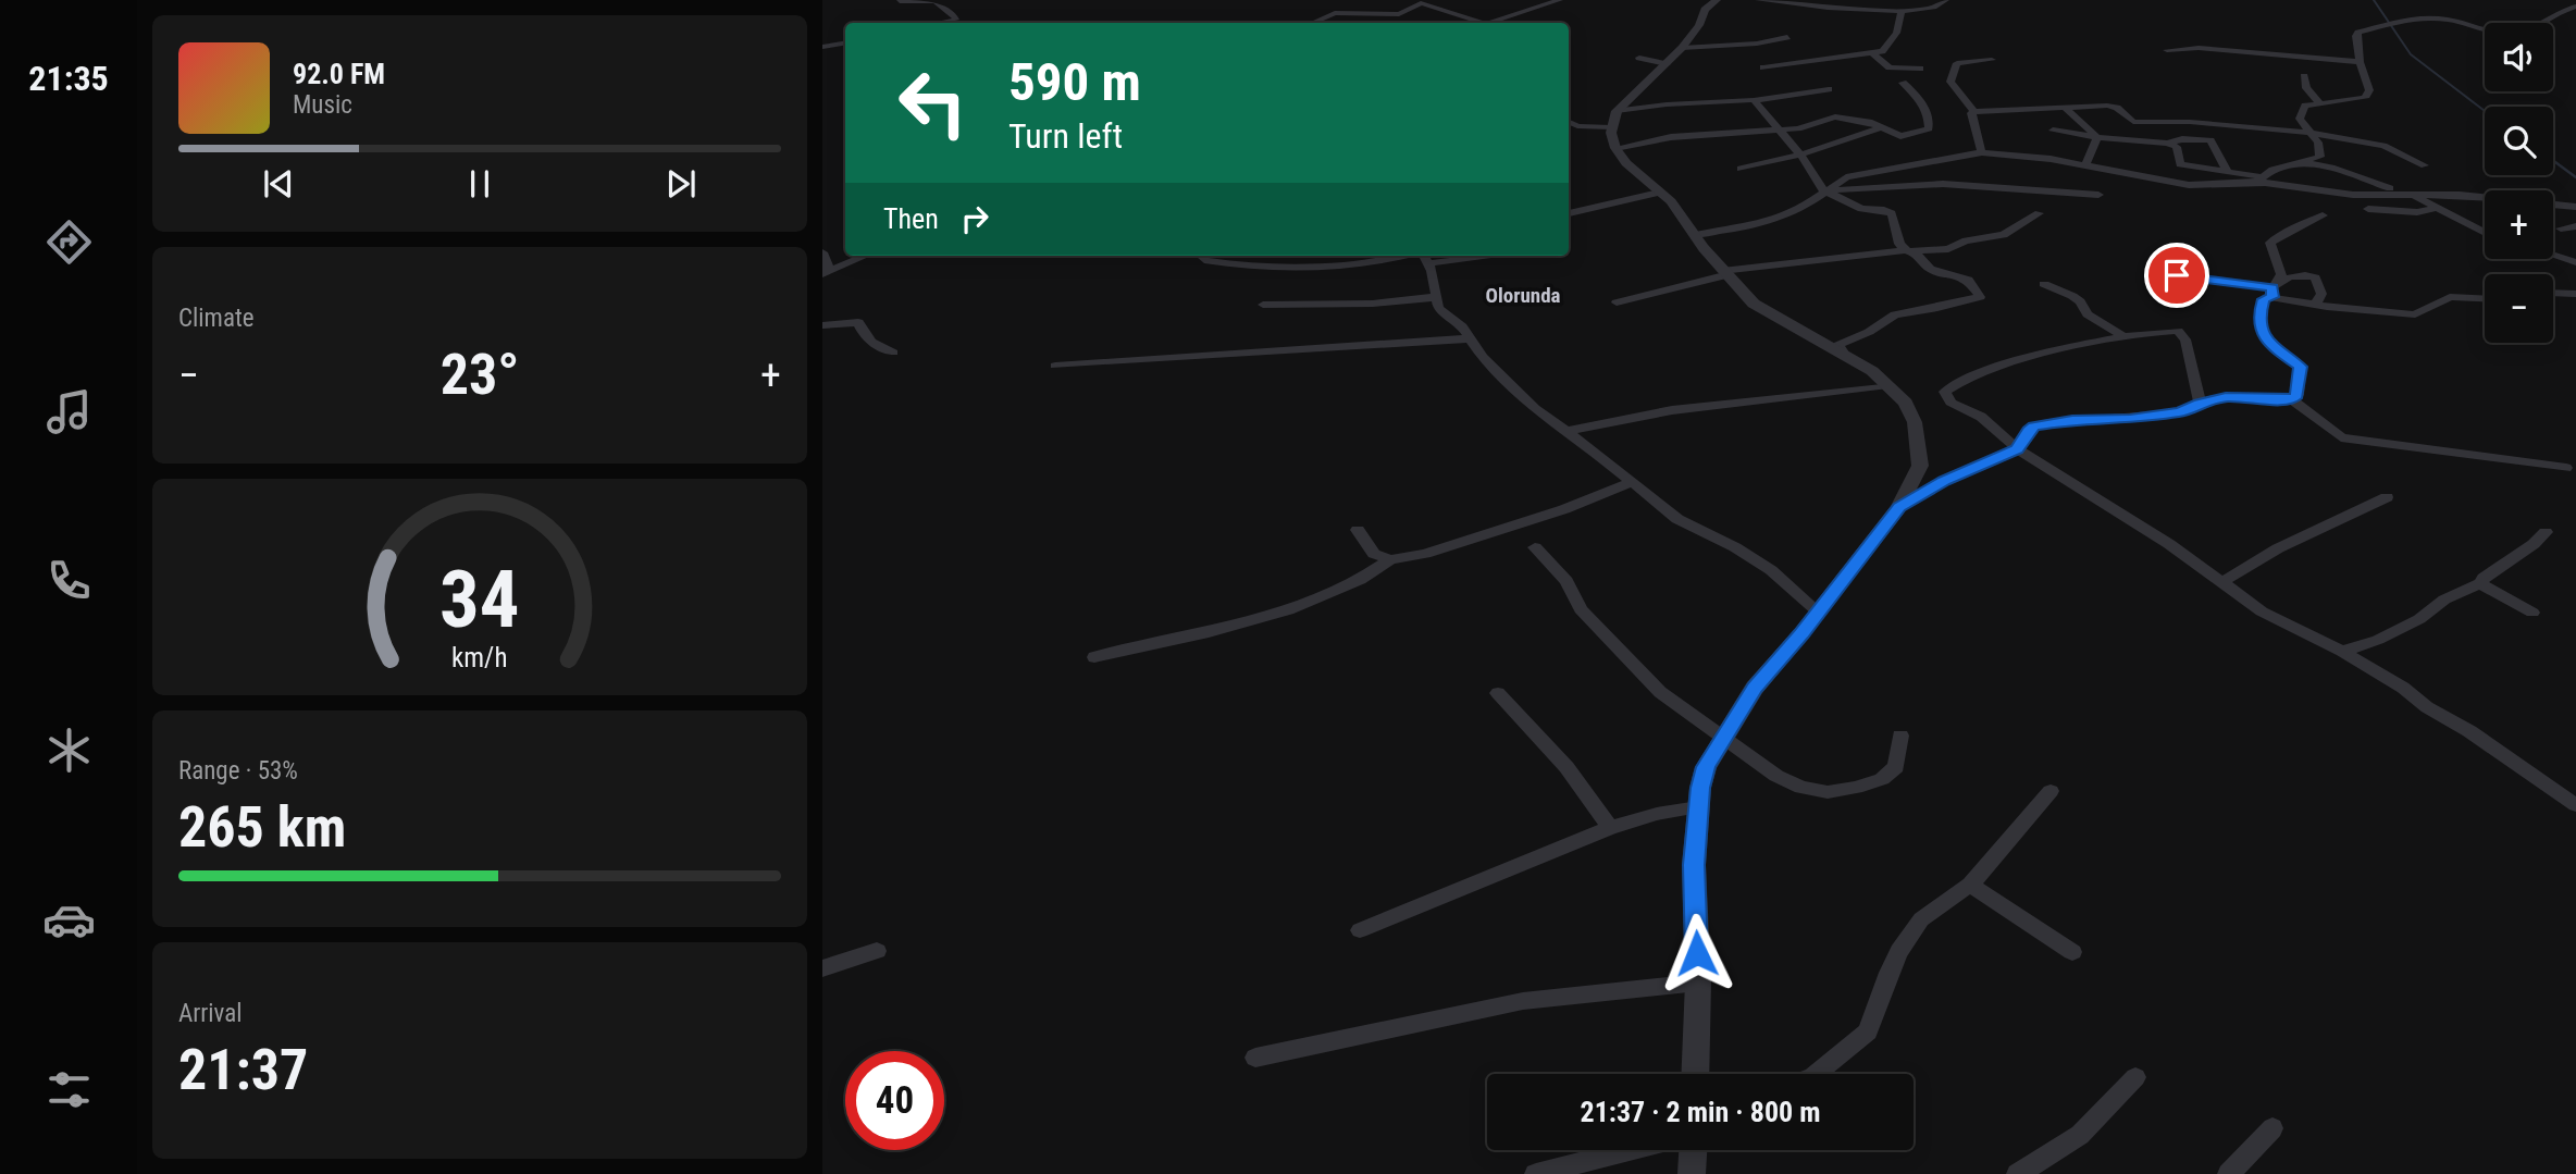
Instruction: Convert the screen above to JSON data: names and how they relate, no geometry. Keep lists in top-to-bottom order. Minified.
{"districts":["Olorunda"],"page":{"tabs":"21:35","map_buttons":["+","−"],"turn":["590 m","Turn left"],"song":["92.0 FM","Music"],"then":"Then","tile":["Climate",["Range · 53%","265 km"],["Arrival","21:37"]],"heat":["−","23°","+"],"limit":"40","trip":"21:37 · 2 min · 800 m","gauge":["34","km/h"]}}
